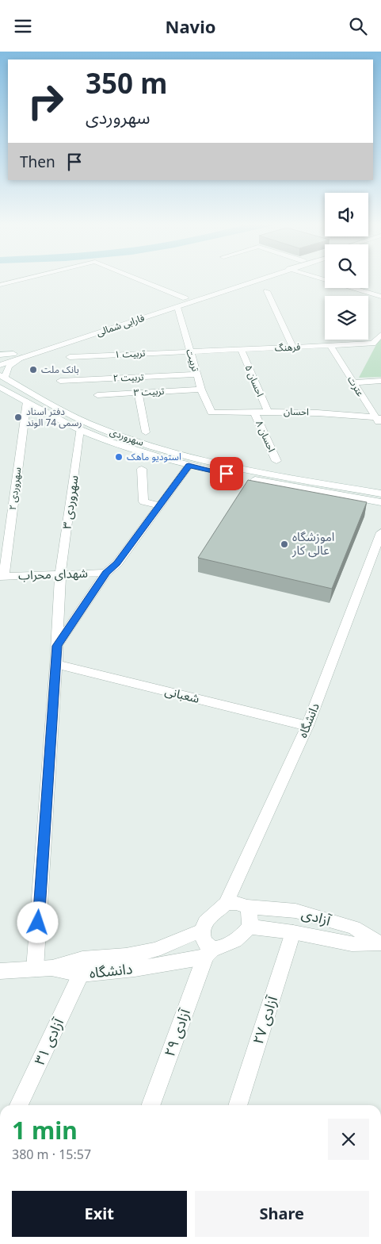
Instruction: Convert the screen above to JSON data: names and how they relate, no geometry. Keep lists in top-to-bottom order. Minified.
{"streets":{"street":["فارابی شمالی","فرهنگ","تربیت ۱","تربیت","تربیت ۲","احسان ۵","عترت","تربیت ۳","احسان","احسان ۸","سهروردی","سهروردی ۲","سهروردی ۳","شهدای محراب","شعبانی","دانشگاه","آزادی","آزادی ۲۷","آزادی ۲۹","آزادی ۳۱"]},"crossings":[["فارابی شمالی","تربیت"],["فرهنگ","تربیت ۱"],["فرهنگ","تربیت"],["فرهنگ","احسان ۵"],["فرهنگ","عترت"],["تربیت ۱","تربیت"],["تربیت","تربیت ۲"],["تربیت","تربیت ۳"],["تربیت","احسان"],["احسان ۵","احسان"],["عترت","احسان"],["احسان","احسان ۸"],["سهروردی","سهروردی ۲"],["سهروردی","سهروردی ۳"],["سهروردی ۲","شهدای محراب"],["سهروردی ۳","شهدای محراب"],["سهروردی ۳","شعبانی"],["سهروردی ۳","دانشگاه"],["شعبانی","دانشگاه"],["دانشگاه","آزادی"],["دانشگاه","آزادی ۲۹"],["دانشگاه","آزادی ۳۱"],["آزادی","آزادی ۲۷"]],"places":["بانک ملت","دفتر اسناد رسمی 74 الوند","استودیو ماهک","اموزشگاه عالی کار"],"page":{"header":"Navio","turn":["350 m","سهروردی"],"then":"Then","heading":["1 min","380 m · 15:57"],"buttons":["Exit","Share"]}}
